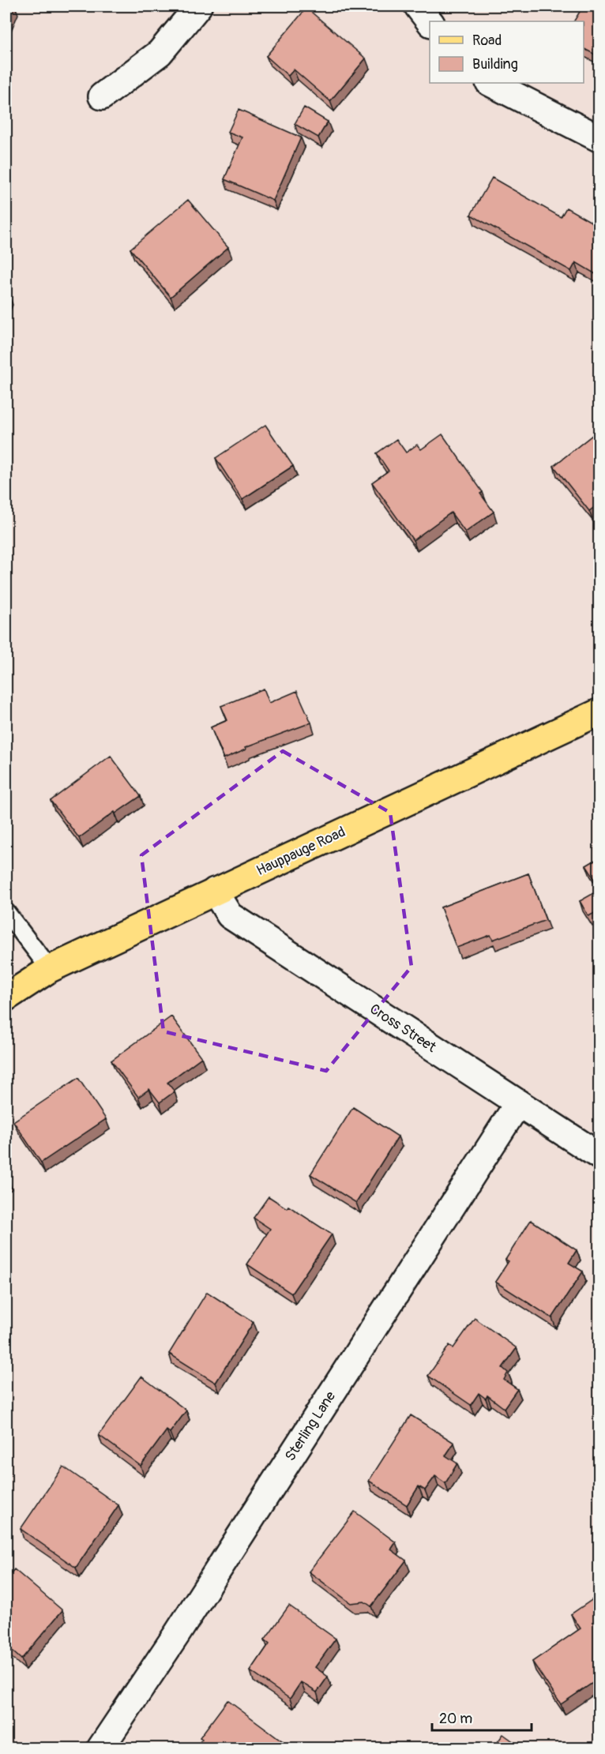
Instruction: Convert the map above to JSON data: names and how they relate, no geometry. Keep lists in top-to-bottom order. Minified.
{"streets":{"main road":["Hauppauge Road"],"street":["Cross Street","Sterling Lane"]},"crossings":[["Hauppauge Road","Cross Street"],["Cross Street","Sterling Lane"]],"legend":["Road","Building"],"scale_bar":"20 m"}
